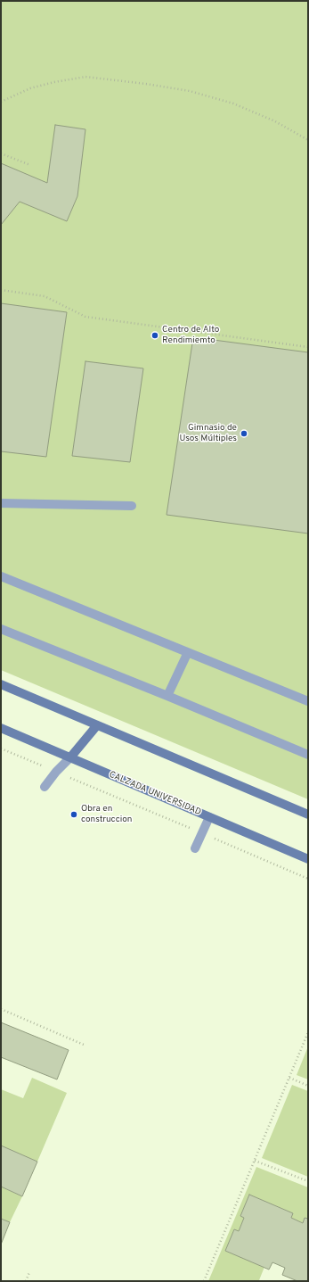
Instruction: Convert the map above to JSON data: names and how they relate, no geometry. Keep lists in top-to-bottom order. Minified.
{"streets":{"main road":["CALZADA UNIVERSIDAD"]},"places":["Centro de Alto Rendimiemto","Gimnasio de Usos Múltiples","Obra en construccion"]}
